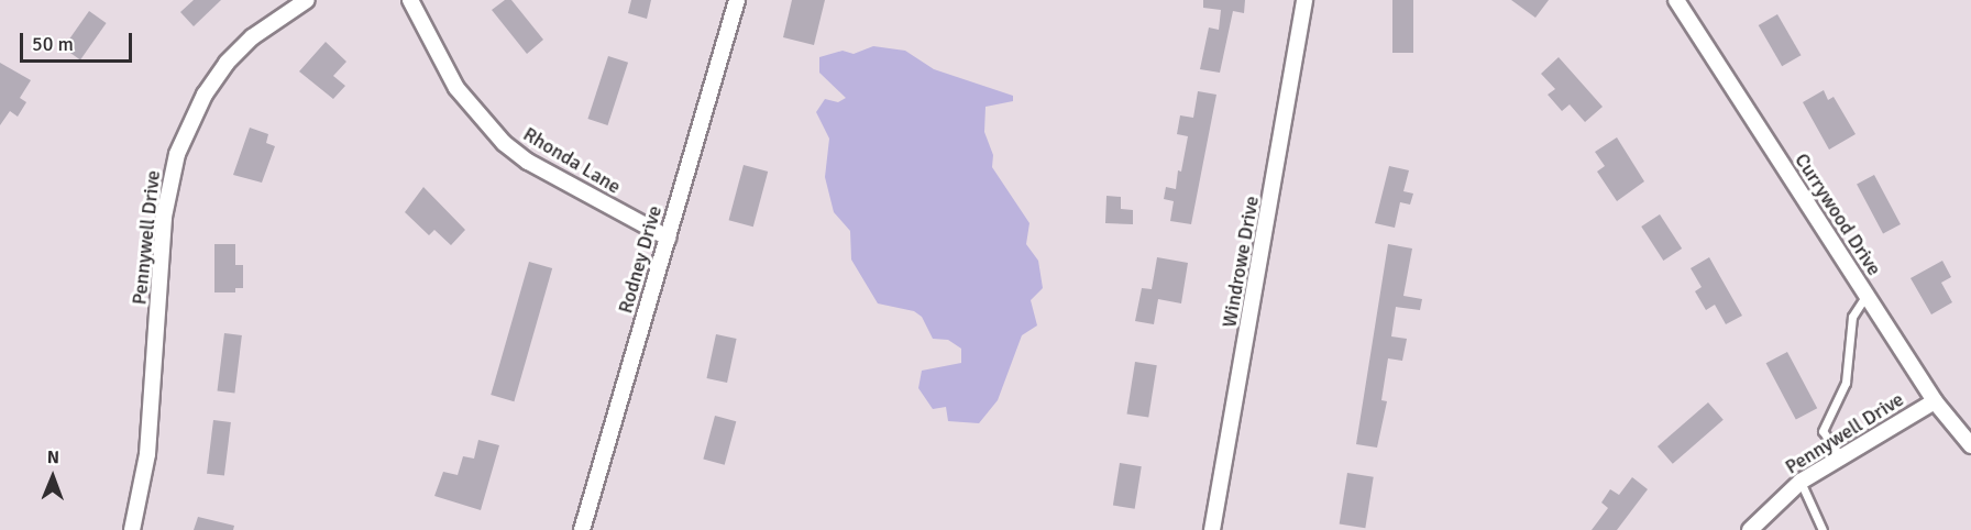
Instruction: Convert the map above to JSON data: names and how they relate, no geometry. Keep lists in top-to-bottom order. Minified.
{"streets":{"street":["Rhonda Lane","Currywood Drive","Pennywell Drive","Rodney Drive","Windrowe Drive"]},"crossings":[["Rhonda Lane","Rodney Drive"],["Currywood Drive","Pennywell Drive"]],"scale_bar":"50 m","north":"top"}
